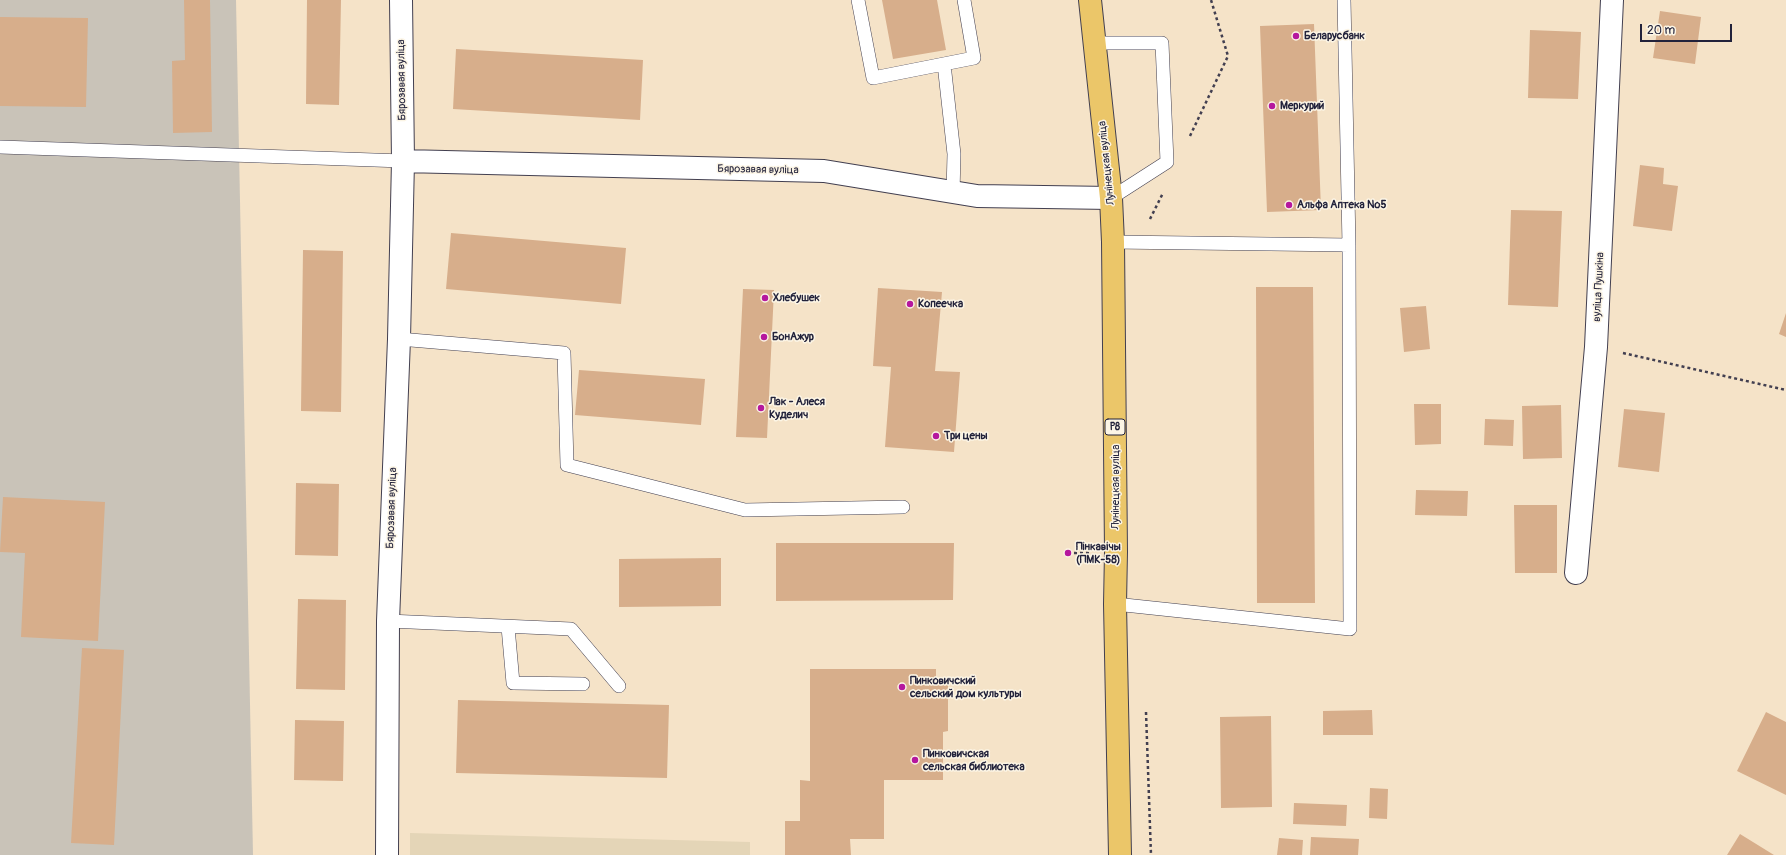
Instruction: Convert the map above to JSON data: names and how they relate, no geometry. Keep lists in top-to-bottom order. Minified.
{"streets":{"main road":["Лунінецкая вуліца","Р8"],"street":["Бярозавая вуліца","вуліца Пушкіна"]},"crossings":[["Бярозавая вуліца","Лунінецкая вуліца"]],"places":["Беларусбанк","Меркурий","Альфа Аптека №5","Хлебушек","Копеечка","БонАжур","Лак - Алеся Куделич","Три цены","Пінкавічы (ПМК-58)","Пинковичский сельский дом культуры","Пинковичская сельская библиотека"],"scale_bar":"20 m"}
